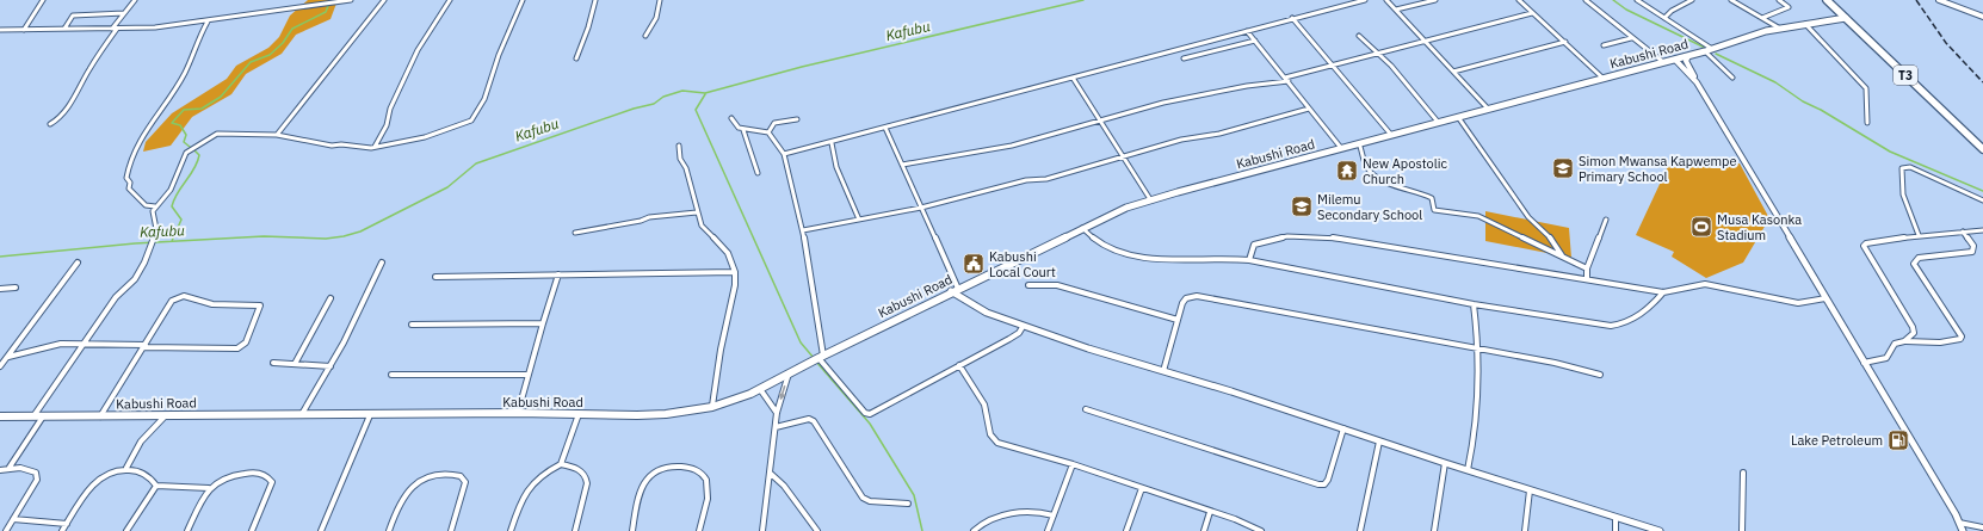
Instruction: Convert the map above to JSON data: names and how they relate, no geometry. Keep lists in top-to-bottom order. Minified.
{"streets":{"highway":["T3"],"main road":["Kabushi Road"]},"crossings":[["Kabushi Road","T3"]],"water":["Kafubu"],"places":{"school or university":["Simon Mwansa Kapwempe Primary School","Milemu Secondary School"],"temple":["New Apostolic Church"],"sports":["Musa Kasonka Stadium"],"public building":["Kabushi Local Court"],"fuel station":["Lake Petroleum"]}}
